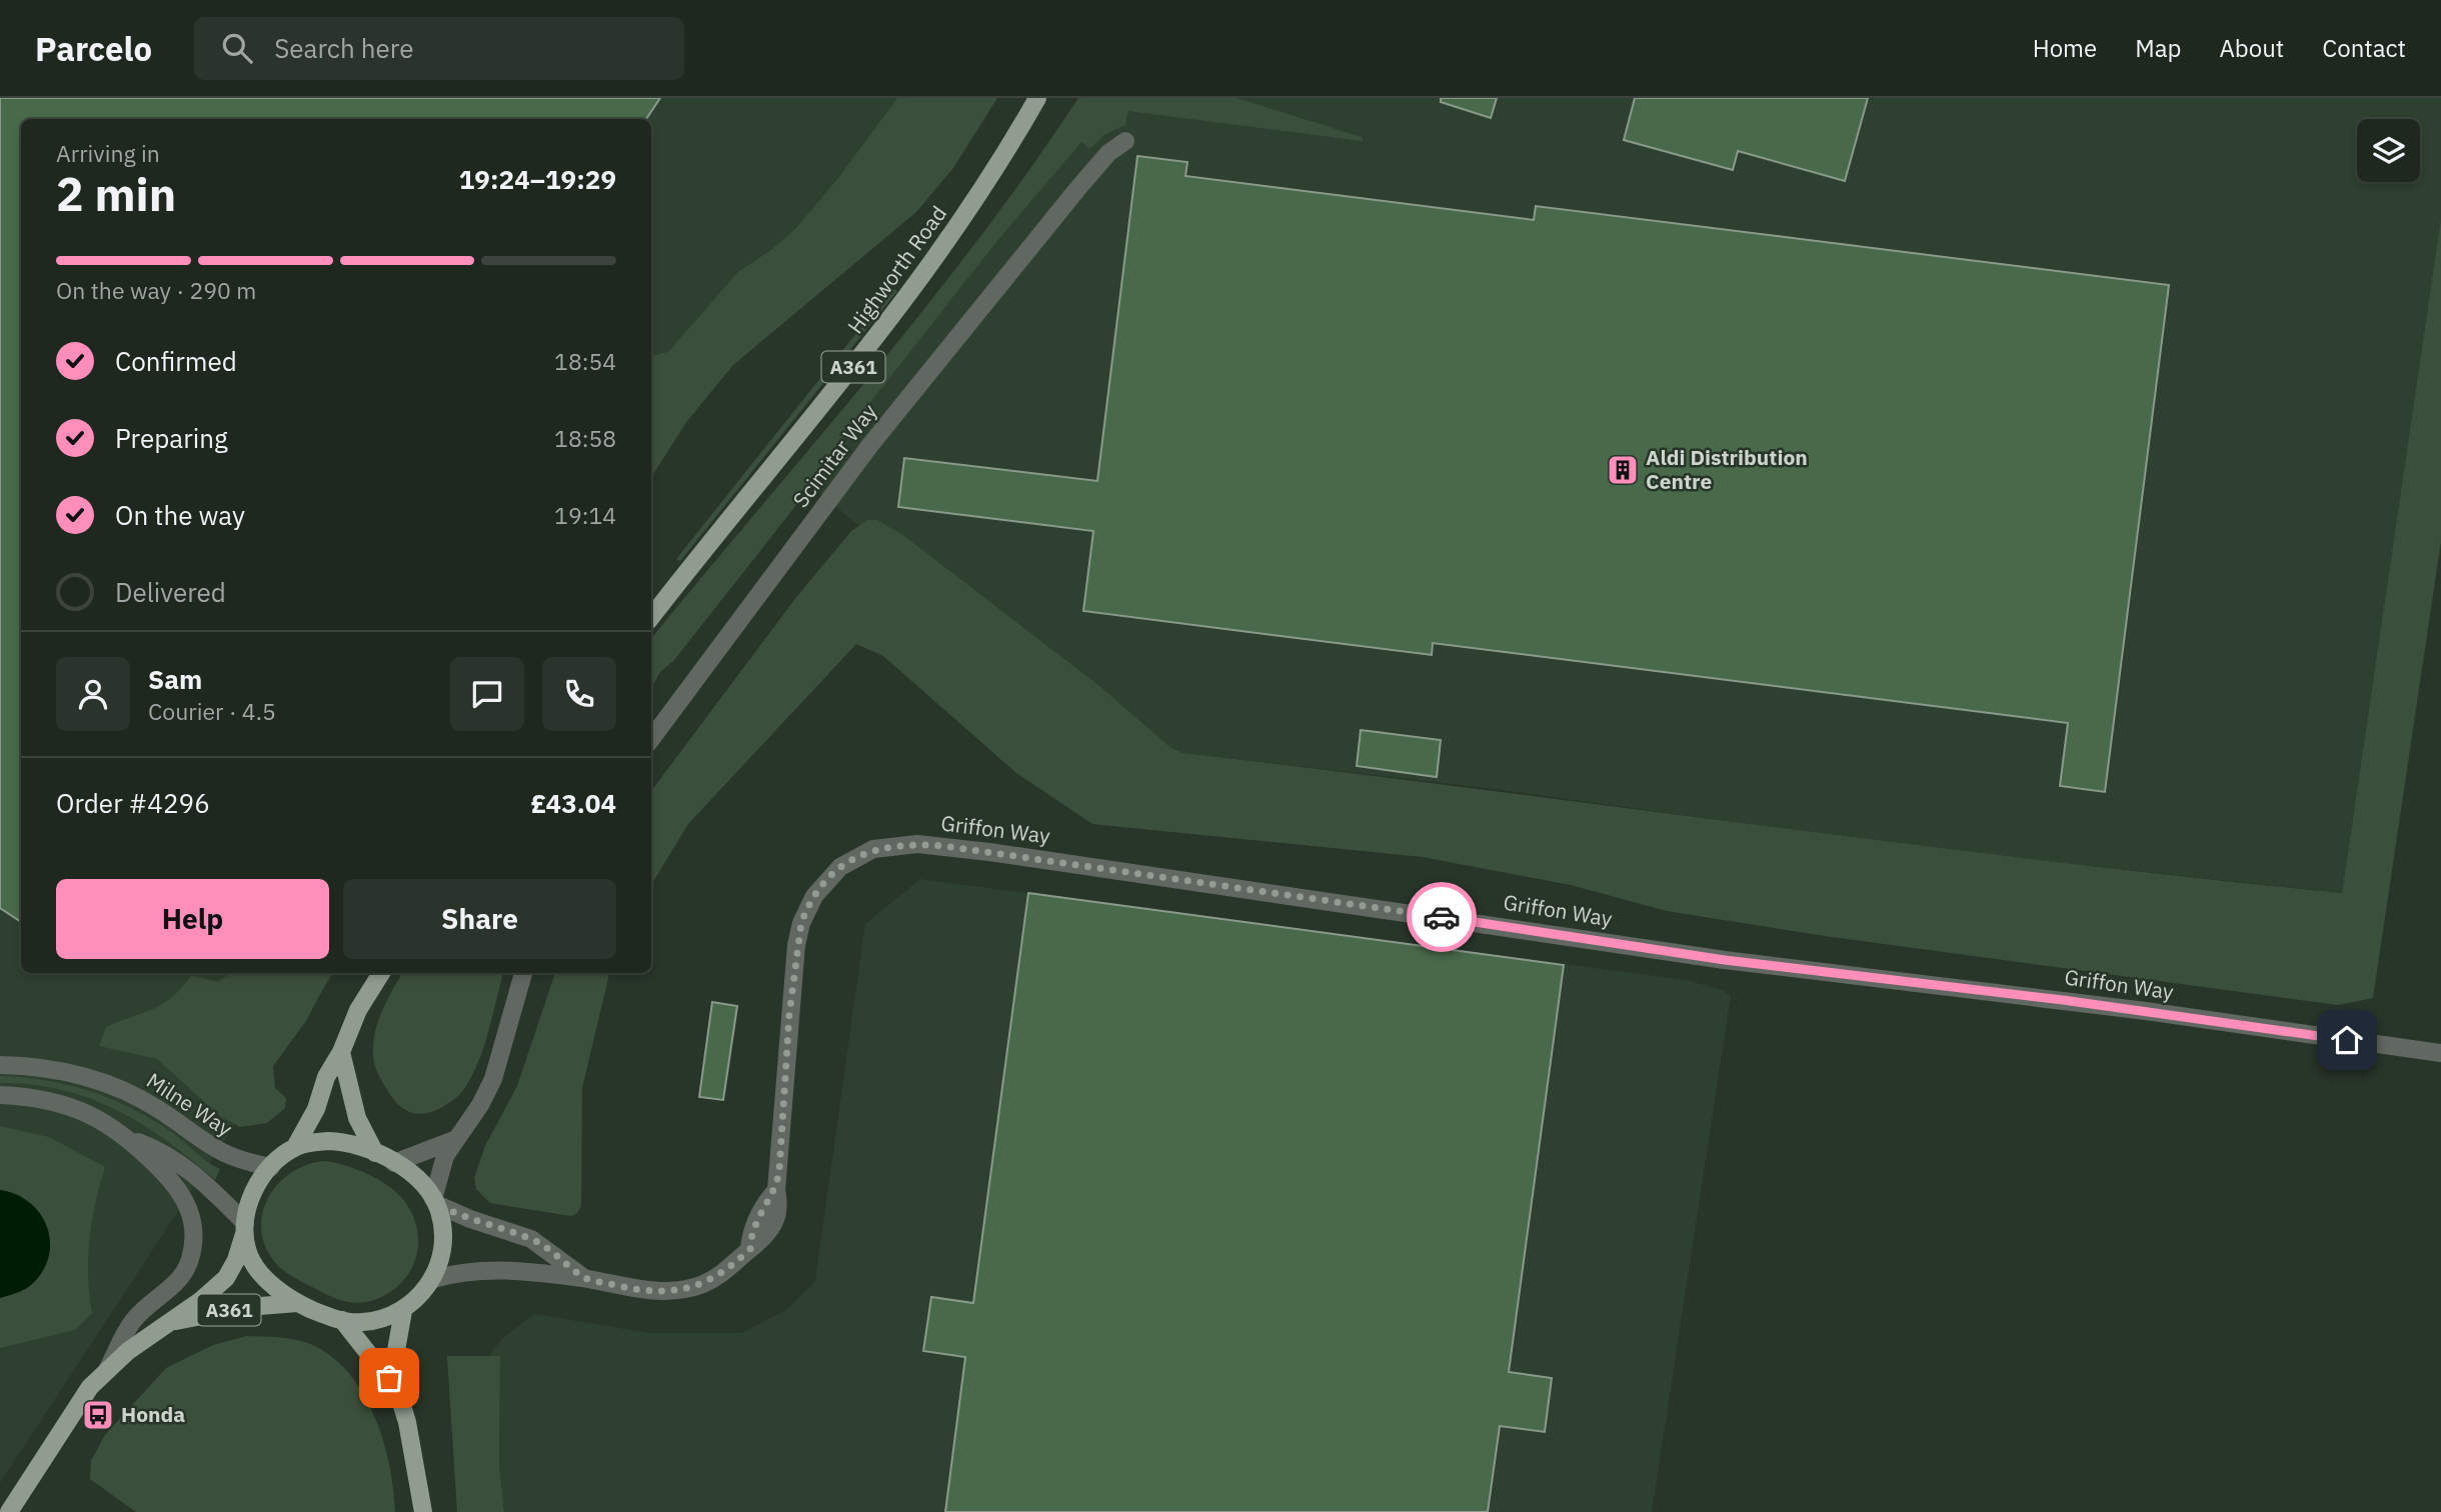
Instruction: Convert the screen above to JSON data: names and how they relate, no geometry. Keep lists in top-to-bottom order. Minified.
{"streets":{"main road":["Highworth Road","A361"],"street":["Scimitar Way","Griffon Way","Milne Way"]},"crossings":[["A361","Griffon Way"],["A361","Milne Way"],["Griffon Way","Milne Way"]],"places":{"building":["Aldi Distribution Centre"],"bus stop":["Honda"]},"page":{"header":"Parcelo","search":"Search here","nav":["Home","Map","About","Contact"],"heading":["2 min","Arriving in","19:24–19:29"],"panel":["Sam","Courier · 4.5","Order #4296","£43.04"],"bar":"On the way · 290 m","list":[["Confirmed","18:54"],["Preparing","18:58"],["On the way","19:14"],"Delivered"],"buttons":["Help","Share"]}}
